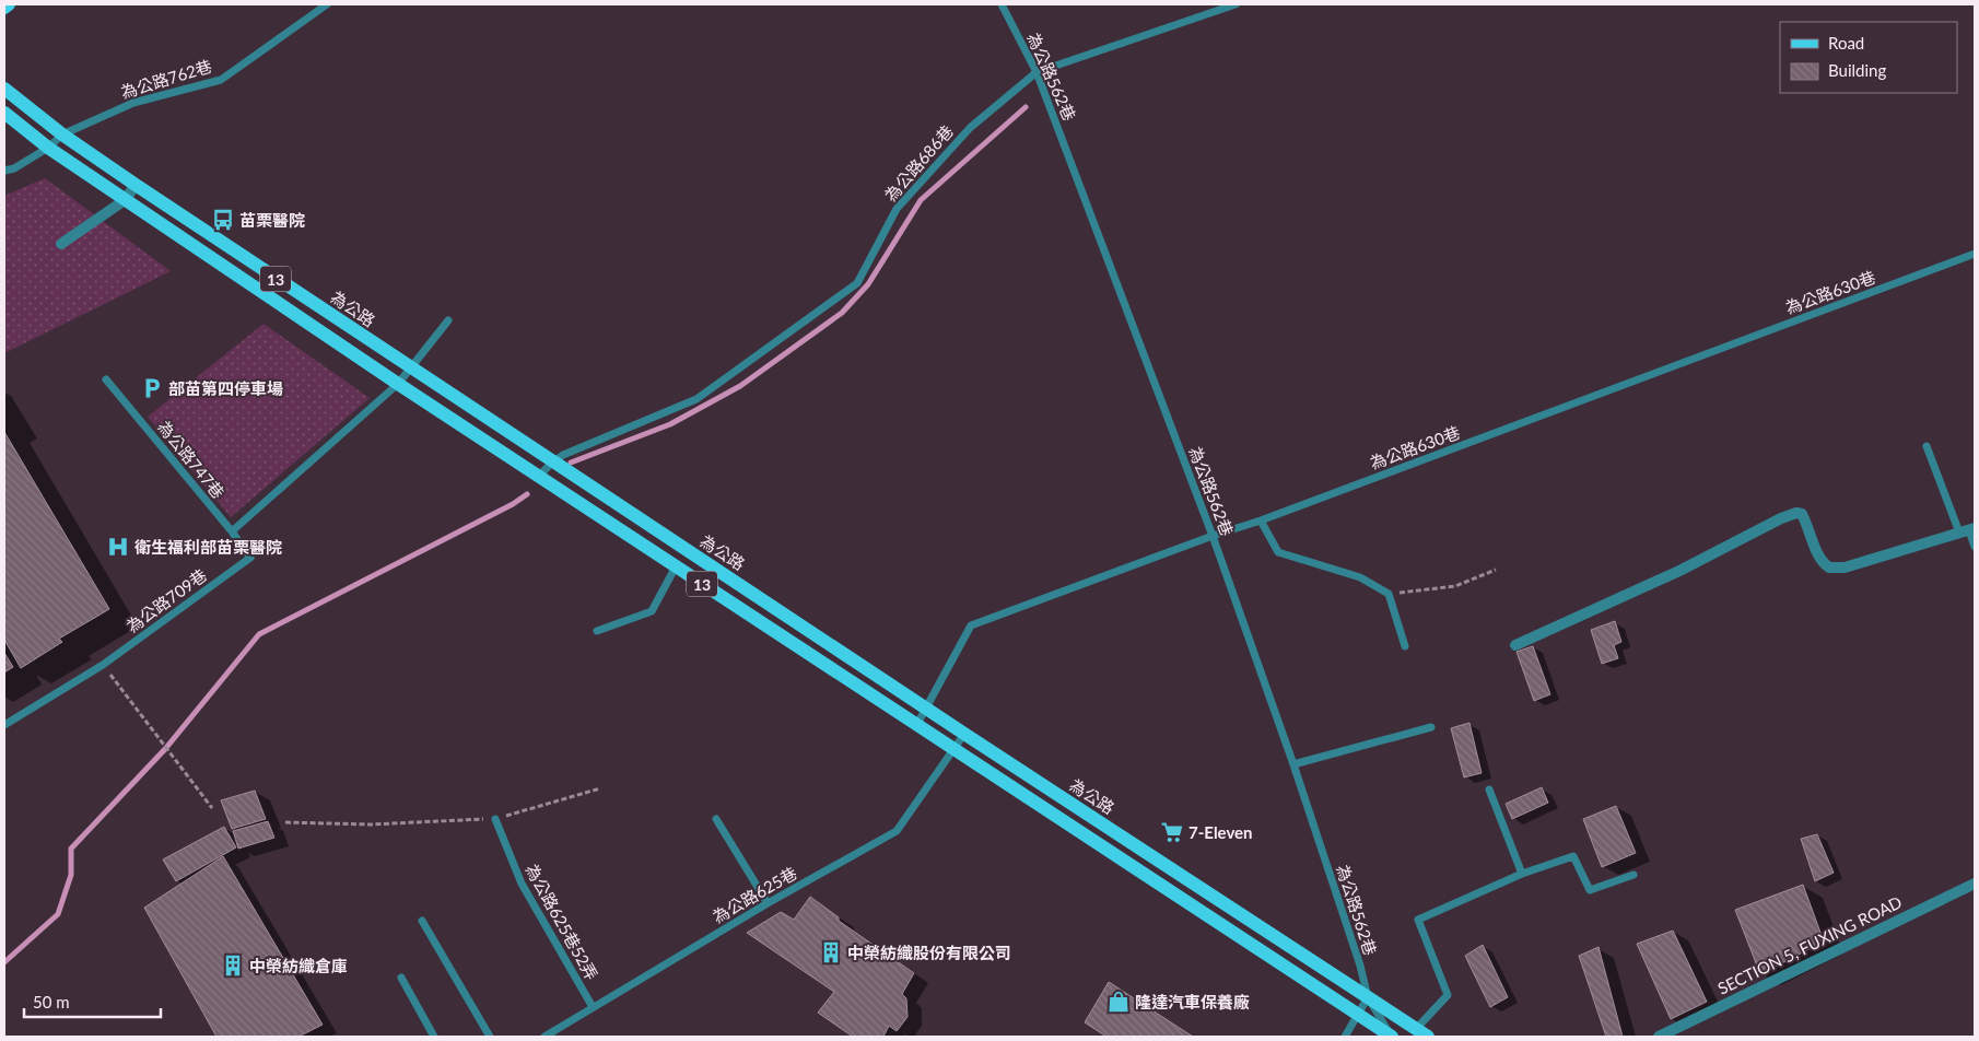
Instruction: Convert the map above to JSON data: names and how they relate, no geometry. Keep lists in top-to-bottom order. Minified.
{"streets":{"main road":["13","為公路"],"street":["SECTION 5, FUXING ROAD"],"lane":["為公路562巷","為公路762巷","為公路686巷","為公路630巷","為公路747巷","為公路709巷","為公路625巷","為公路625巷52弄"]},"crossings":[["為公路562巷","為公路686巷"],["為公路562巷","13"],["為公路562巷","為公路630巷"],["為公路562巷","為公路"],["為公路762巷","13"],["為公路762巷","為公路"],["為公路686巷","13"],["為公路686巷","為公路"],["13","為公路630巷"],["13","為公路625巷"],["為公路630巷","為公路"],["為公路","為公路625巷"],["為公路747巷","為公路709巷"],["為公路625巷","為公路625巷52弄"]],"places":{"bus stop":["苗栗醫院"],"parking":["部苗第四停車場"],"hospital":["衛生福利部苗栗醫院"],"supermarket":["7-Eleven"],"building":["中榮紡織股份有限公司","中榮紡織倉庫"],"shop":["隆達汽車保養廠"]},"legend":["Road","Building"],"scale_bar":"50 m"}
